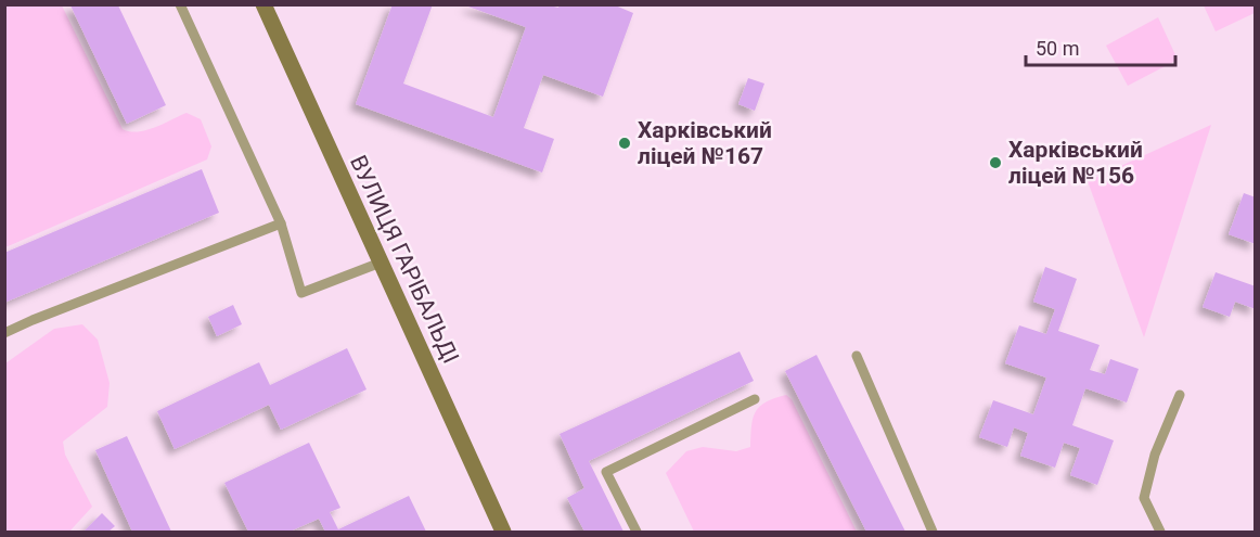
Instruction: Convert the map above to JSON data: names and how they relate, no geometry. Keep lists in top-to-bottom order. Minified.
{"streets":{"street":["ВУЛИЦЯ ГАРІБАЛЬДІ"]},"places":["Харківський ліцей №167","Харківський ліцей №156"],"scale_bar":"50 m"}
